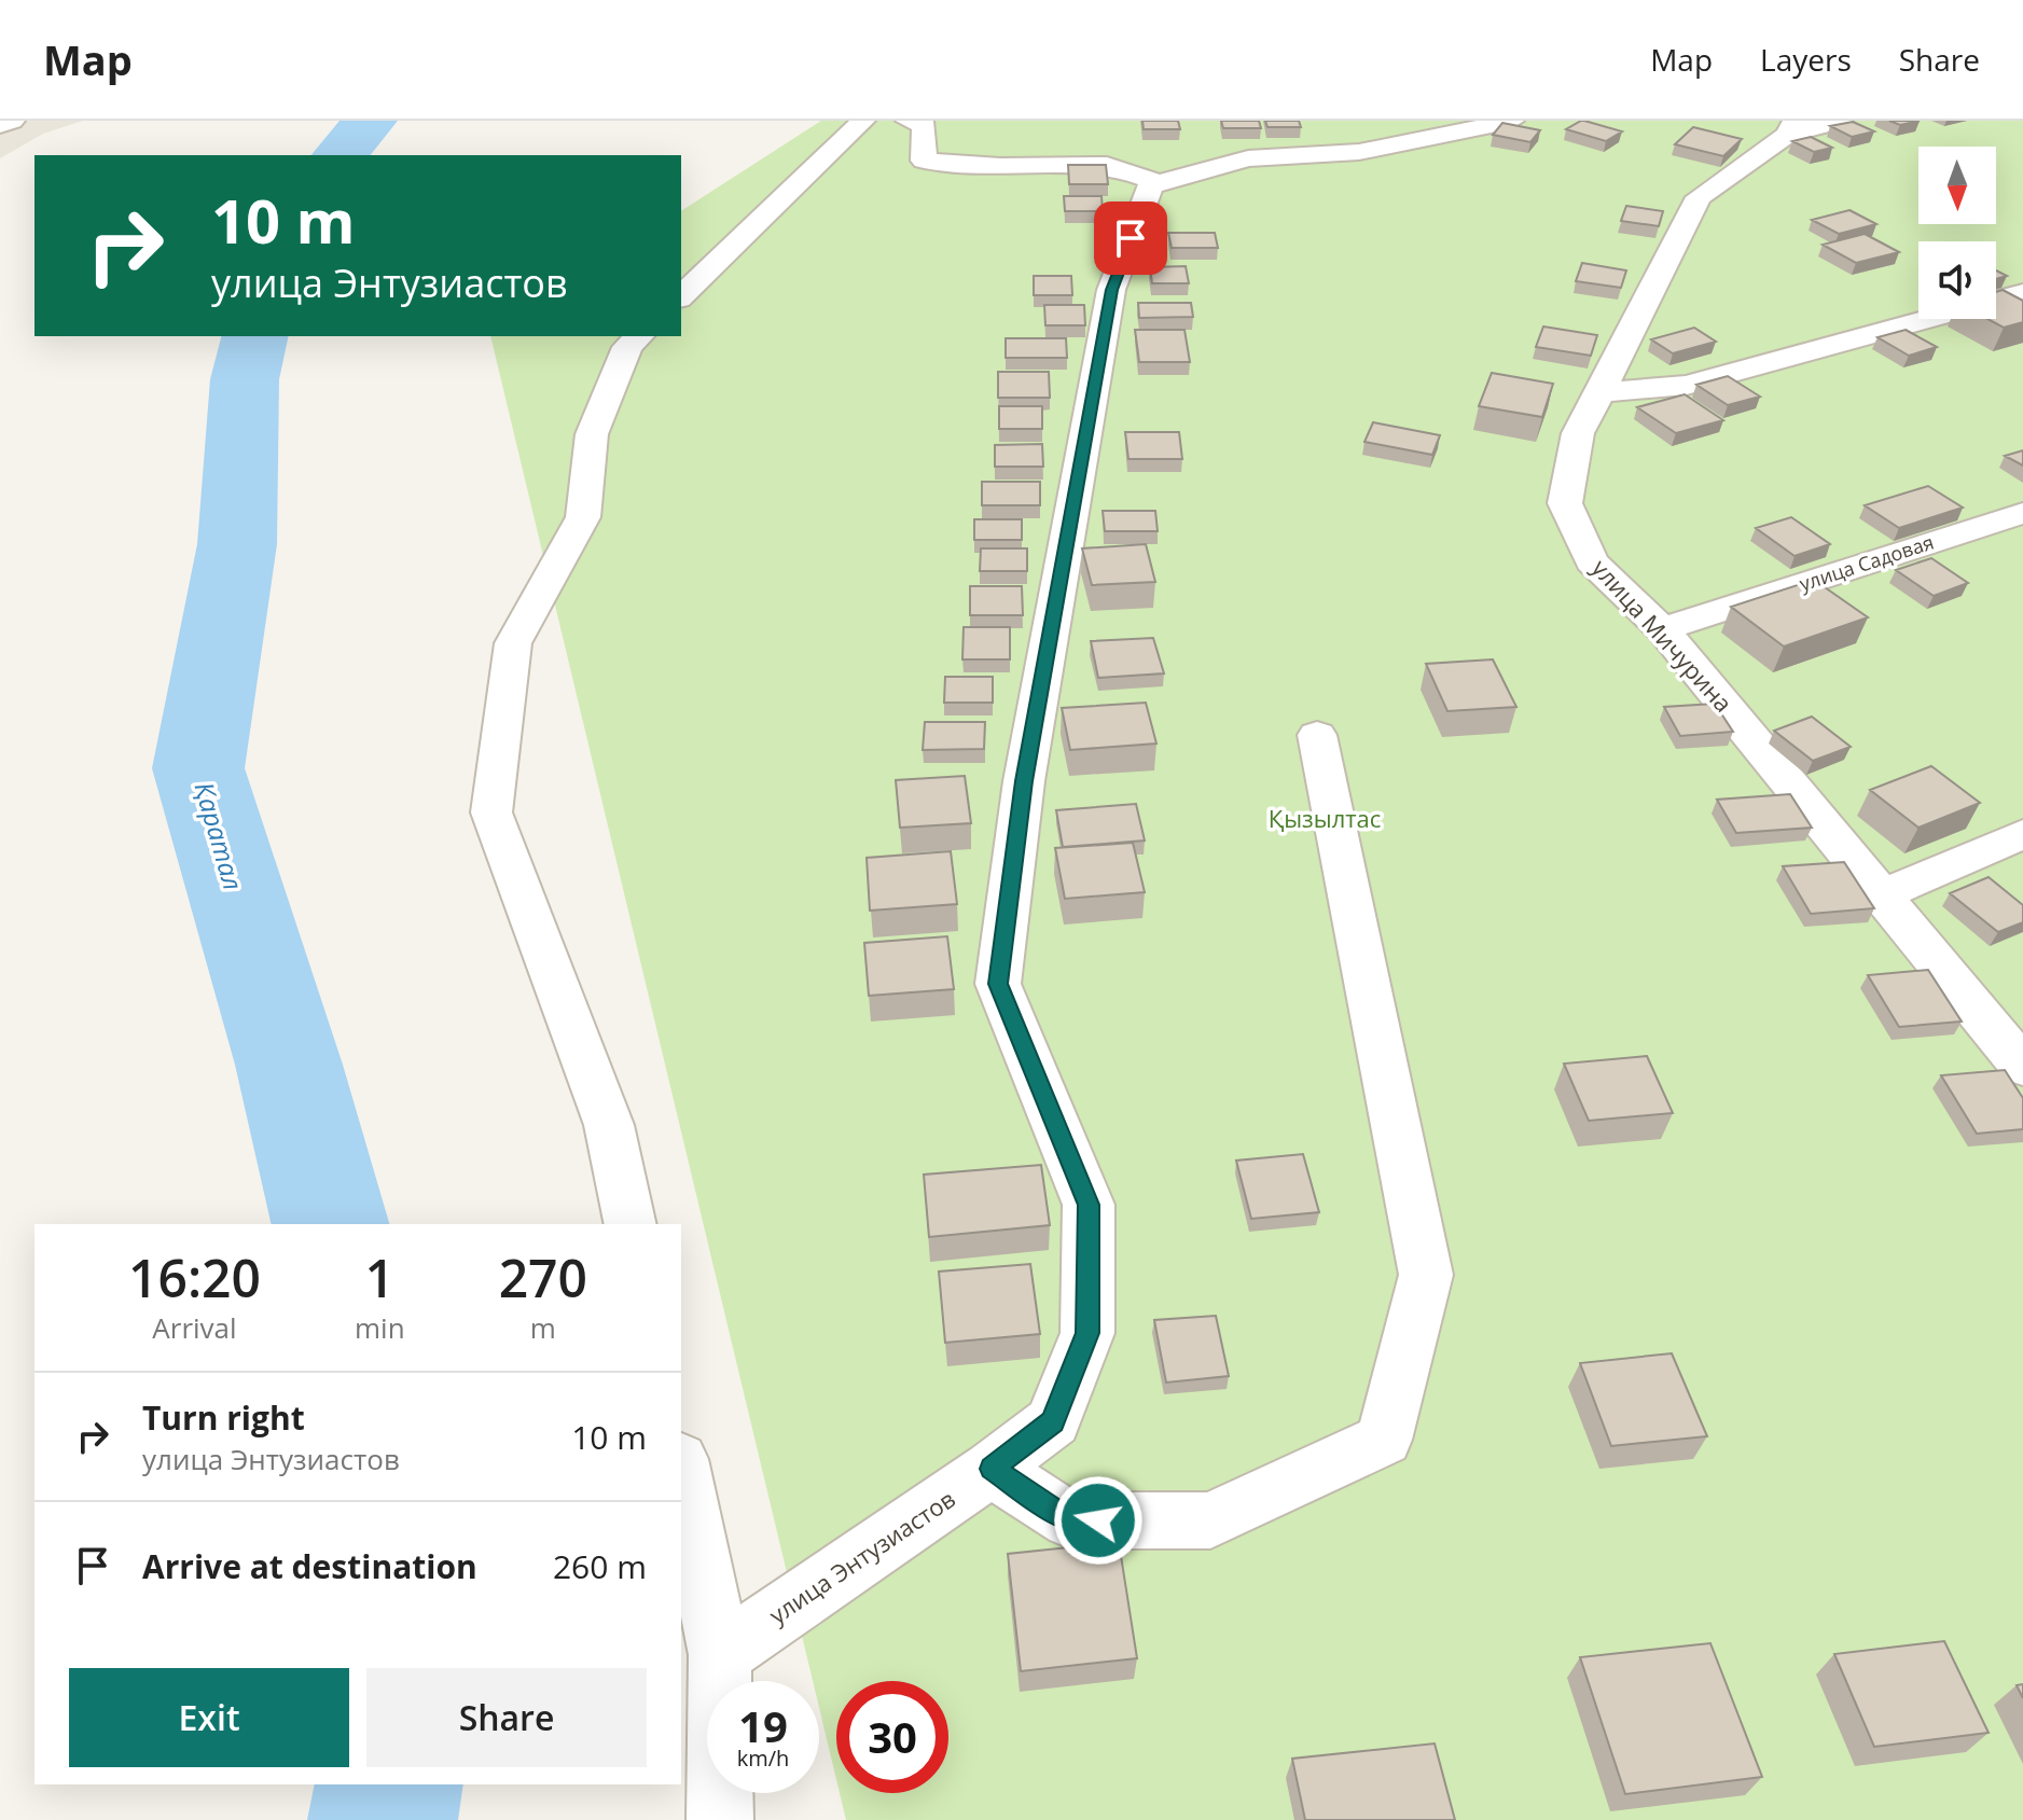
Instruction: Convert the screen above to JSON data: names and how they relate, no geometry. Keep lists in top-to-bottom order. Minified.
{"streets":{"street":["улица Садовая","улица Мичурина","улица Энтузиастов"]},"crossings":[["улица Садовая","улица Мичурина"]],"water":["Қаратал"],"parks":["Қызылтас"],"north":"bottom","page":{"header":"Map","nav":["Map","Layers","Share"],"turn":["10 m","улица Энтузиастов"],"eta":["16:20","Arrival","1","min","270","m"],"list":[{"name":"Turn right","note":"улица Энтузиастов","value":"10 m"},{"name":"Arrive at destination","value":"260 m"}],"buttons":["Exit","Share"],"speed":"19 km/h","limit":"30"}}
